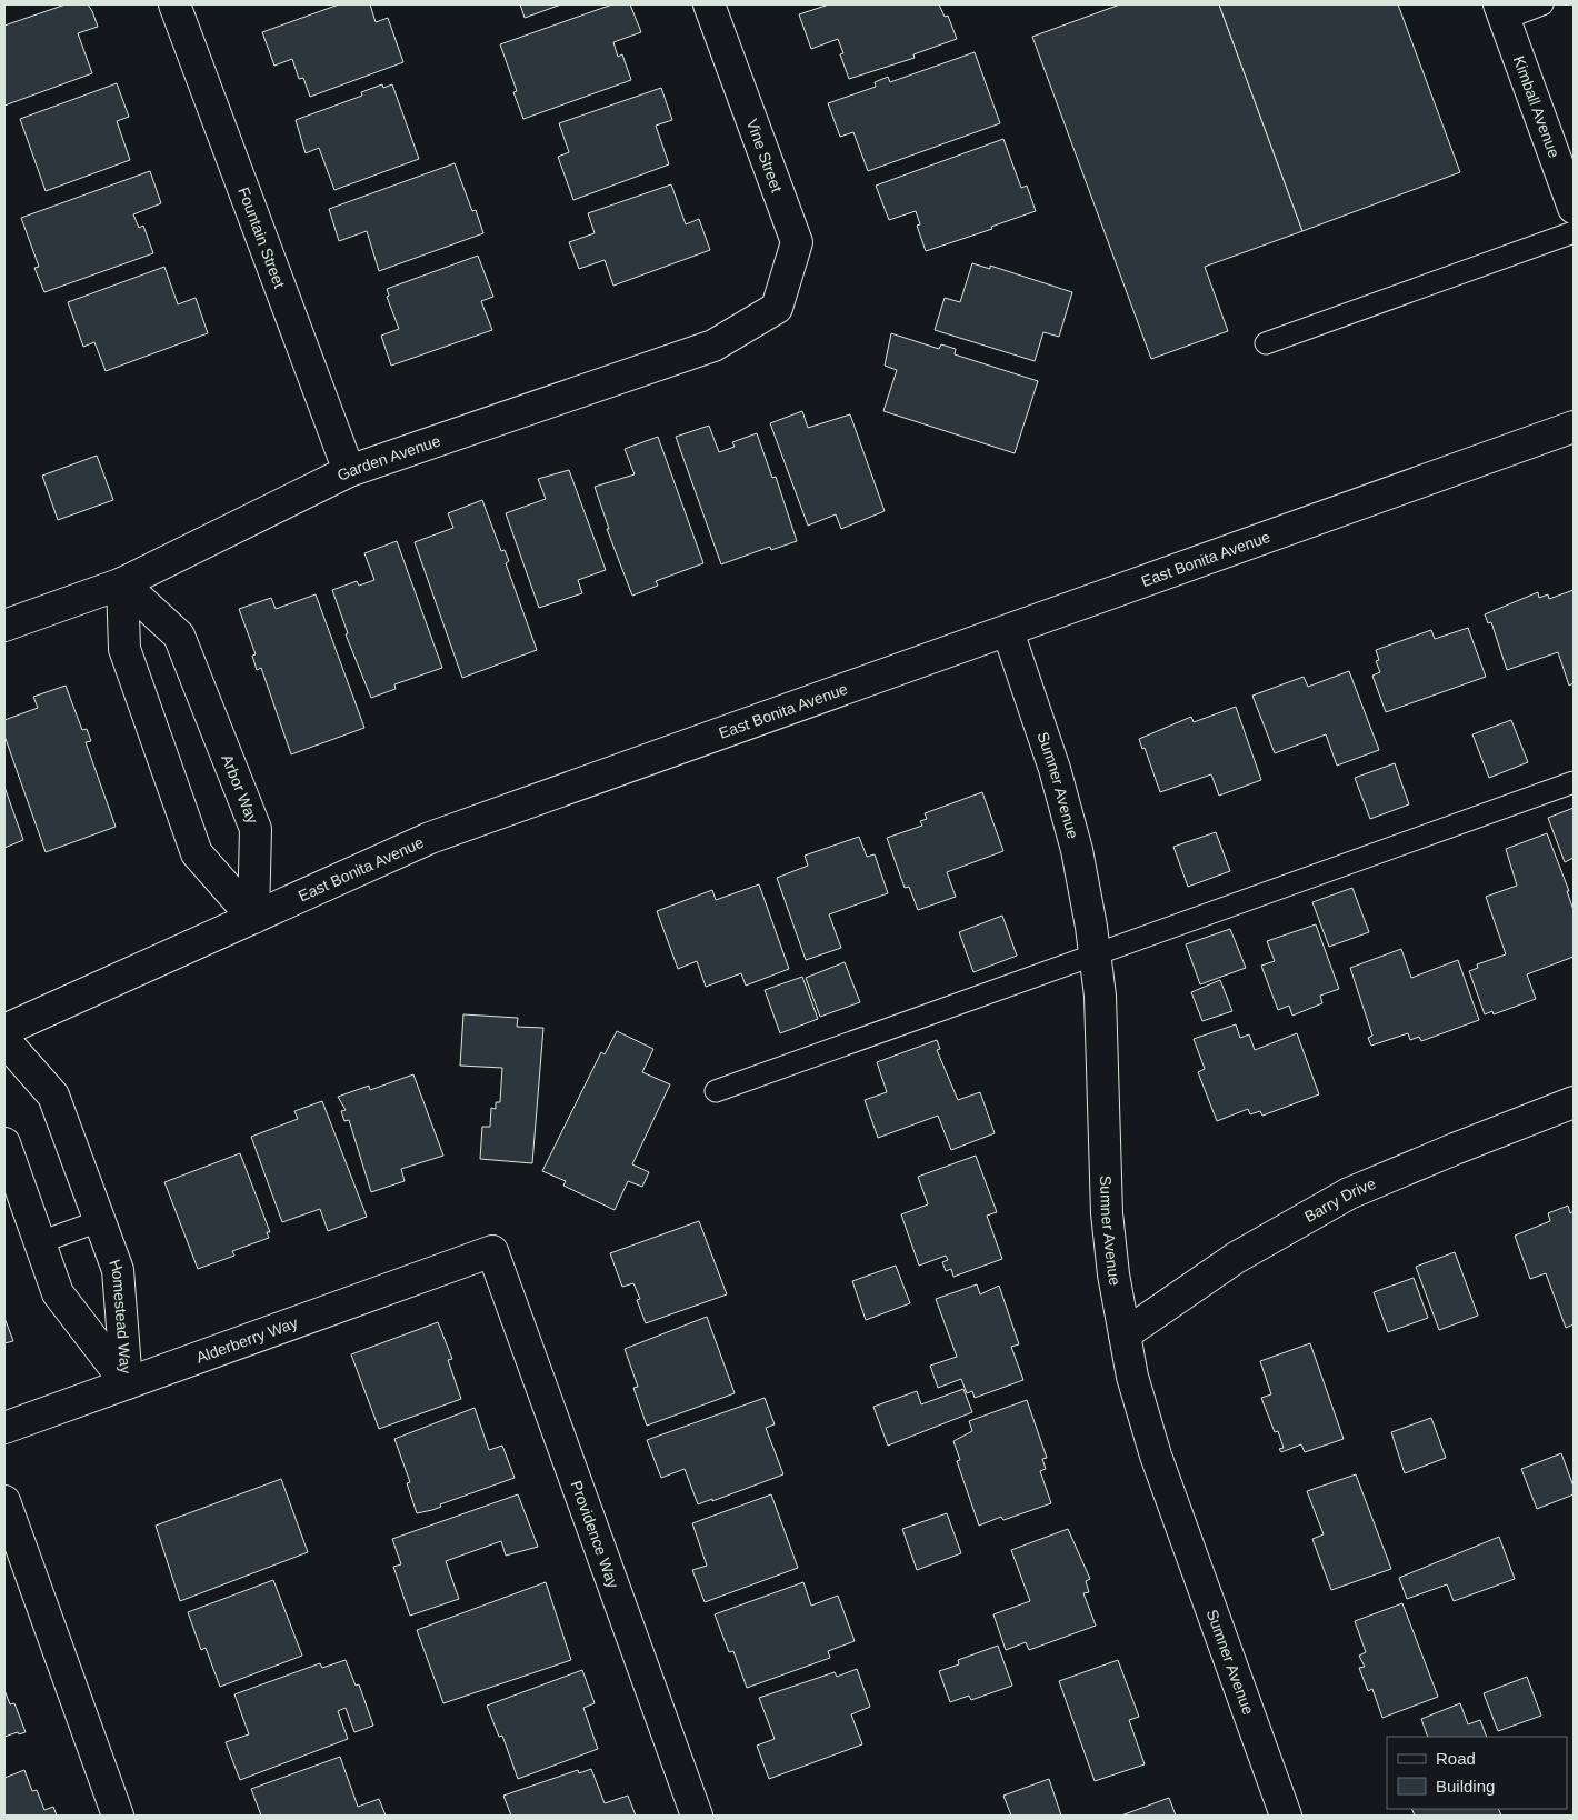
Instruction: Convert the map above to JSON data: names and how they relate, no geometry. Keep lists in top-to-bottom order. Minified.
{"streets":{"street":["Kimball Avenue","Vine Street","Fountain Street","Garden Avenue","East Bonita Avenue","Sumner Avenue","Arbor Way","Barry Drive","Homestead Way","Alderberry Way","Providence Way"]},"crossings":[["Vine Street","Garden Avenue"],["Fountain Street","Garden Avenue"],["Garden Avenue","Arbor Way"],["East Bonita Avenue","Sumner Avenue"],["East Bonita Avenue","Arbor Way"],["Sumner Avenue","Barry Drive"],["Homestead Way","Alderberry Way"],["Alderberry Way","Providence Way"]],"legend":["Road","Building"]}
